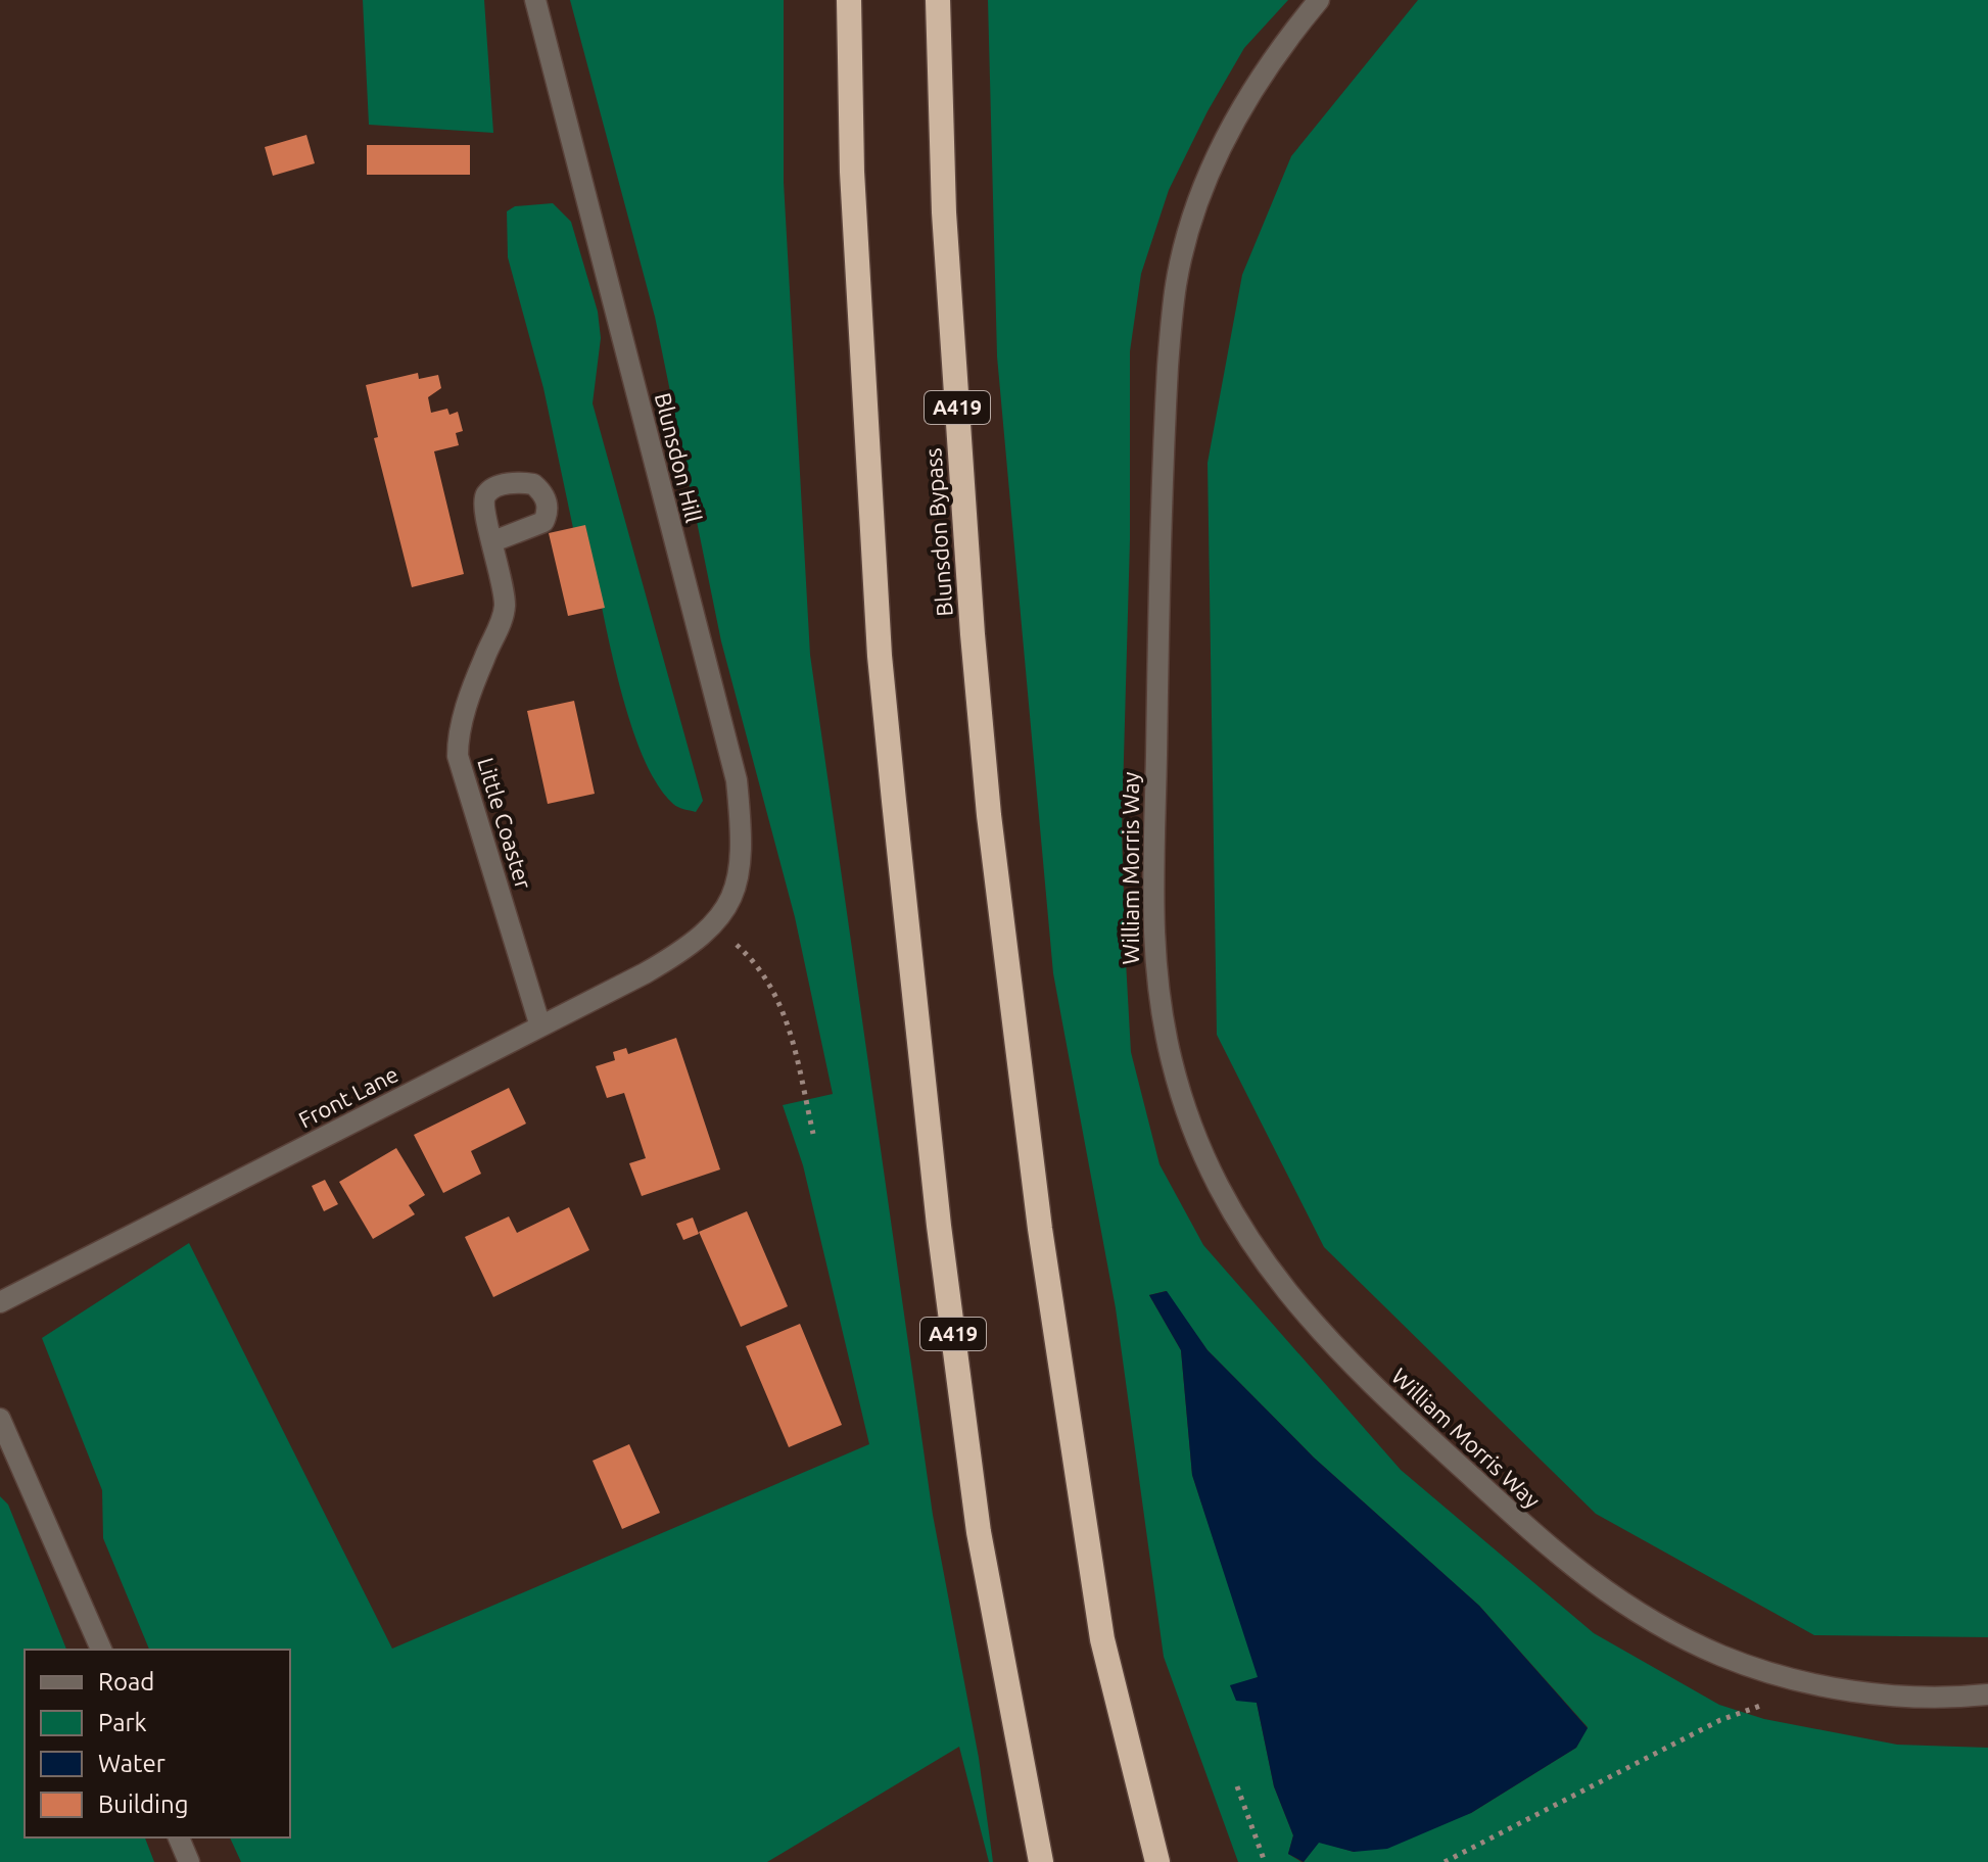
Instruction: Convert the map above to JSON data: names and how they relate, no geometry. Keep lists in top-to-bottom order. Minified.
{"streets":{"highway":["A419","Blunsdon Bypass"],"street":["Blunsdon Hill","Little Coaster","William Morris Way","Front Lane"]},"crossings":[["Blunsdon Hill","Front Lane"],["Little Coaster","Front Lane"]],"legend":["Road","Park","Water","Building"]}
